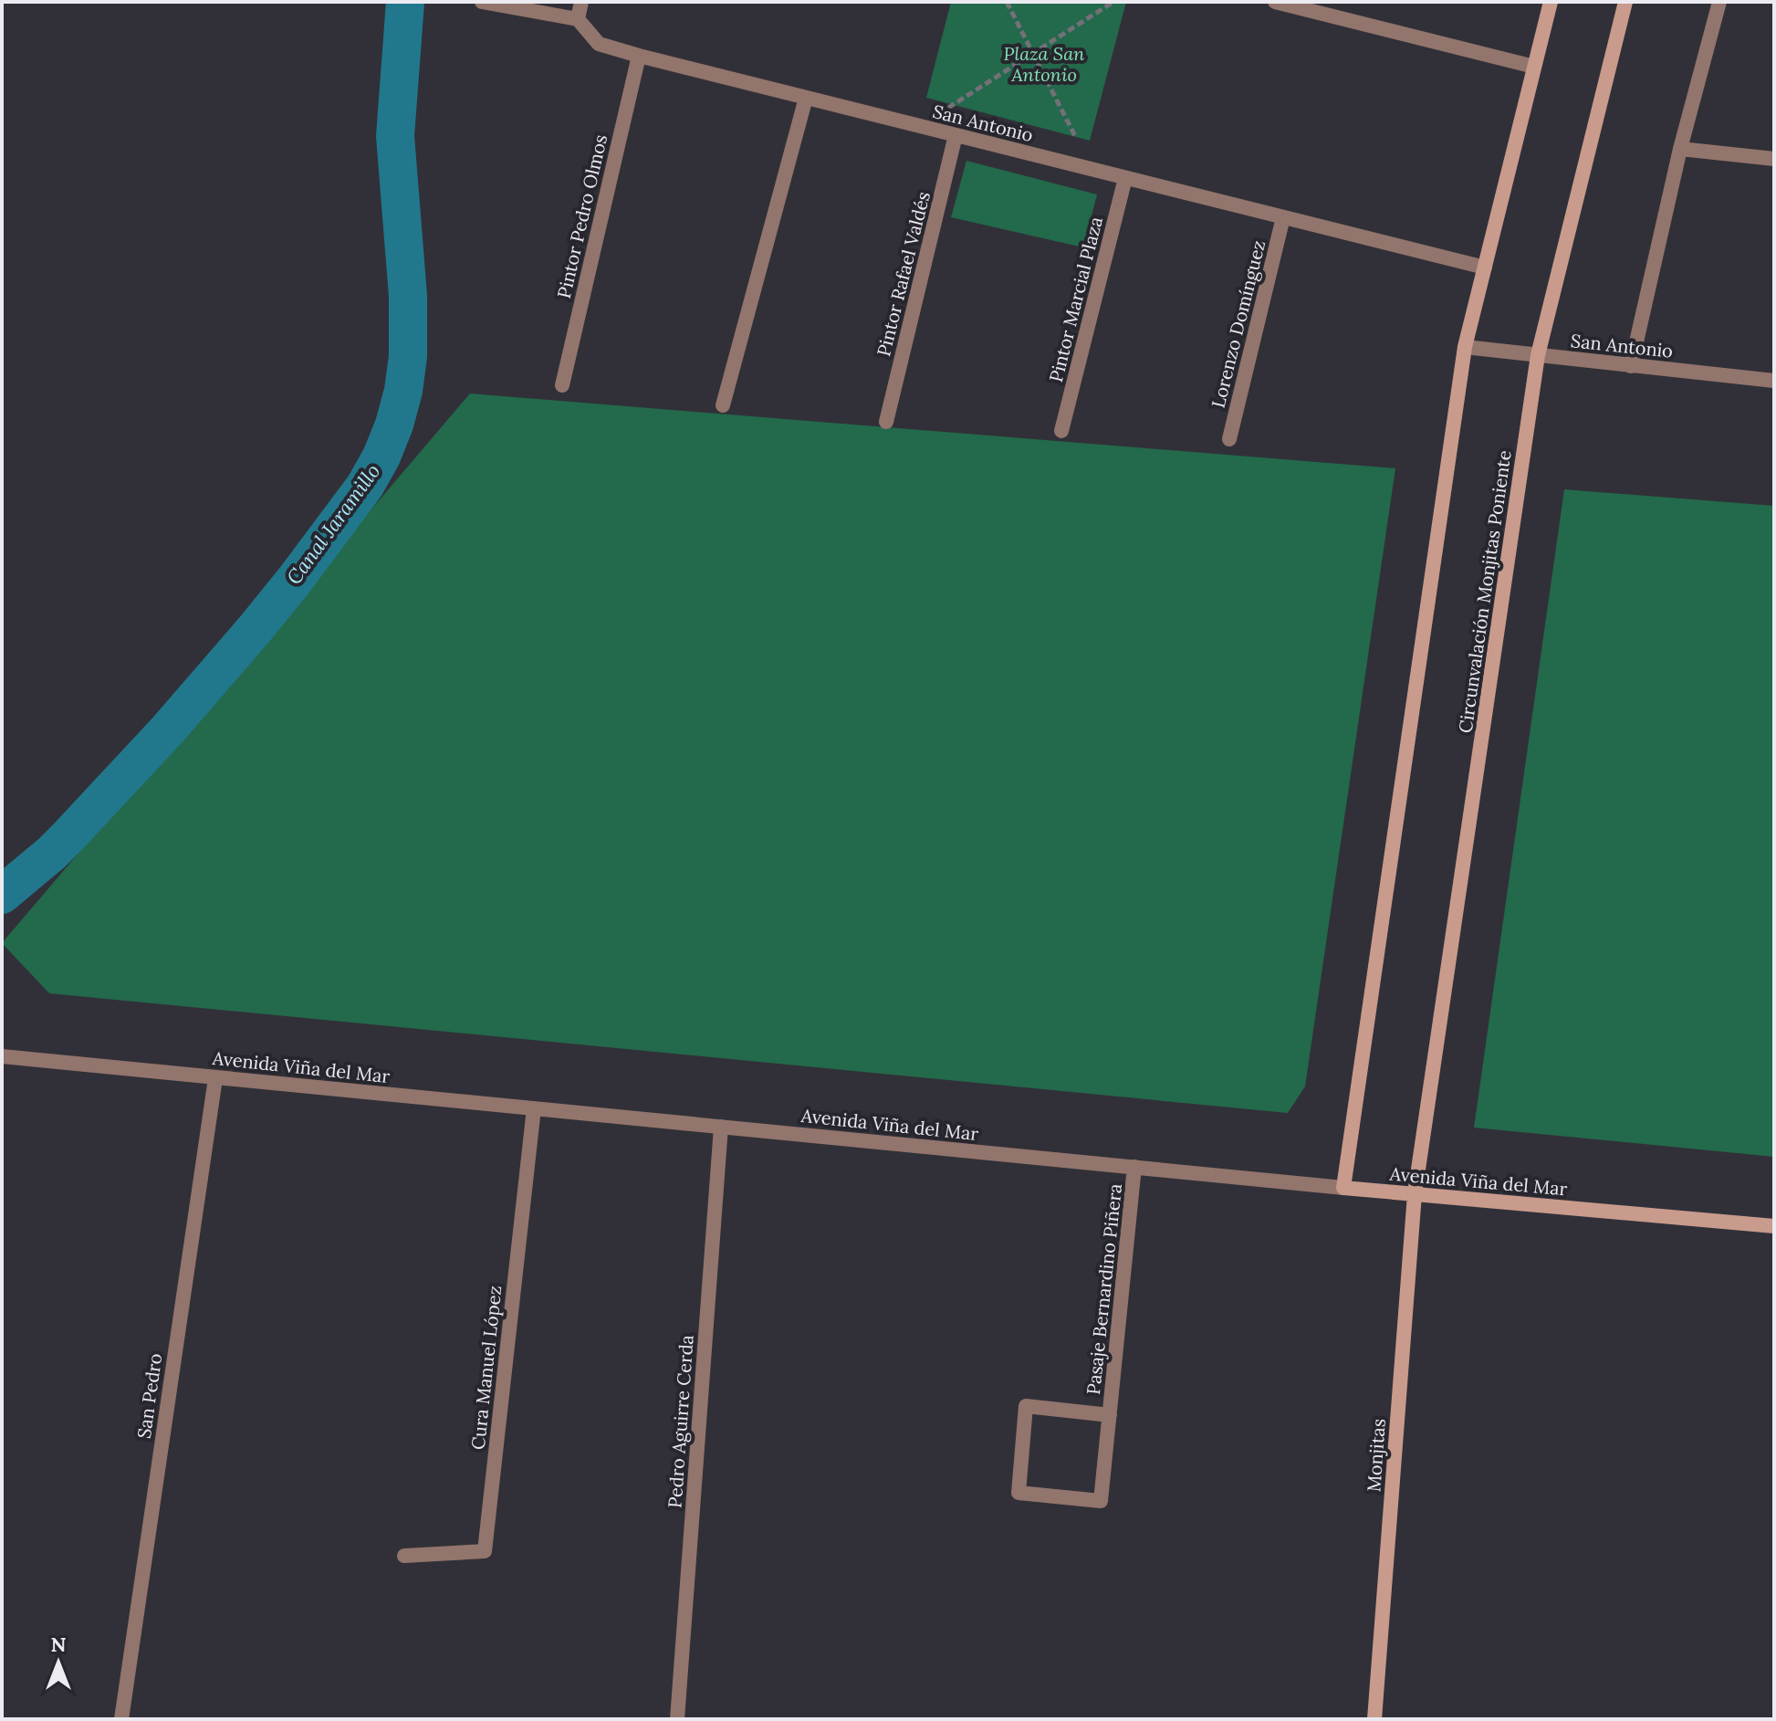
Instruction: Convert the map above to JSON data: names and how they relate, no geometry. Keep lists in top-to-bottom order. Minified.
{"streets":{"street":["San Antonio","Pintor Pedro Olmos","Pintor Rafael Valdés","Pintor Marcial Plaza","Lorenzo Domínguez","Circunvalación Monjitas Poniente","Avenida Viña del Mar","Pasaje Bernardino Piñera","Cura Manuel López","San Pedro","Pedro Aguirre Cerda","Monjitas"]},"crossings":[["San Antonio","Pintor Pedro Olmos"],["San Antonio","Pintor Rafael Valdés"],["San Antonio","Pintor Marcial Plaza"],["San Antonio","Lorenzo Domínguez"],["San Antonio","Circunvalación Monjitas Poniente"],["Circunvalación Monjitas Poniente","Avenida Viña del Mar"],["Circunvalación Monjitas Poniente","Monjitas"],["Avenida Viña del Mar","Pasaje Bernardino Piñera"],["Avenida Viña del Mar","Cura Manuel López"],["Avenida Viña del Mar","San Pedro"],["Avenida Viña del Mar","Pedro Aguirre Cerda"],["Avenida Viña del Mar","Monjitas"]],"water":["Canal Jaramillo"],"parks":["Plaza San Antonio"],"north":"top"}
